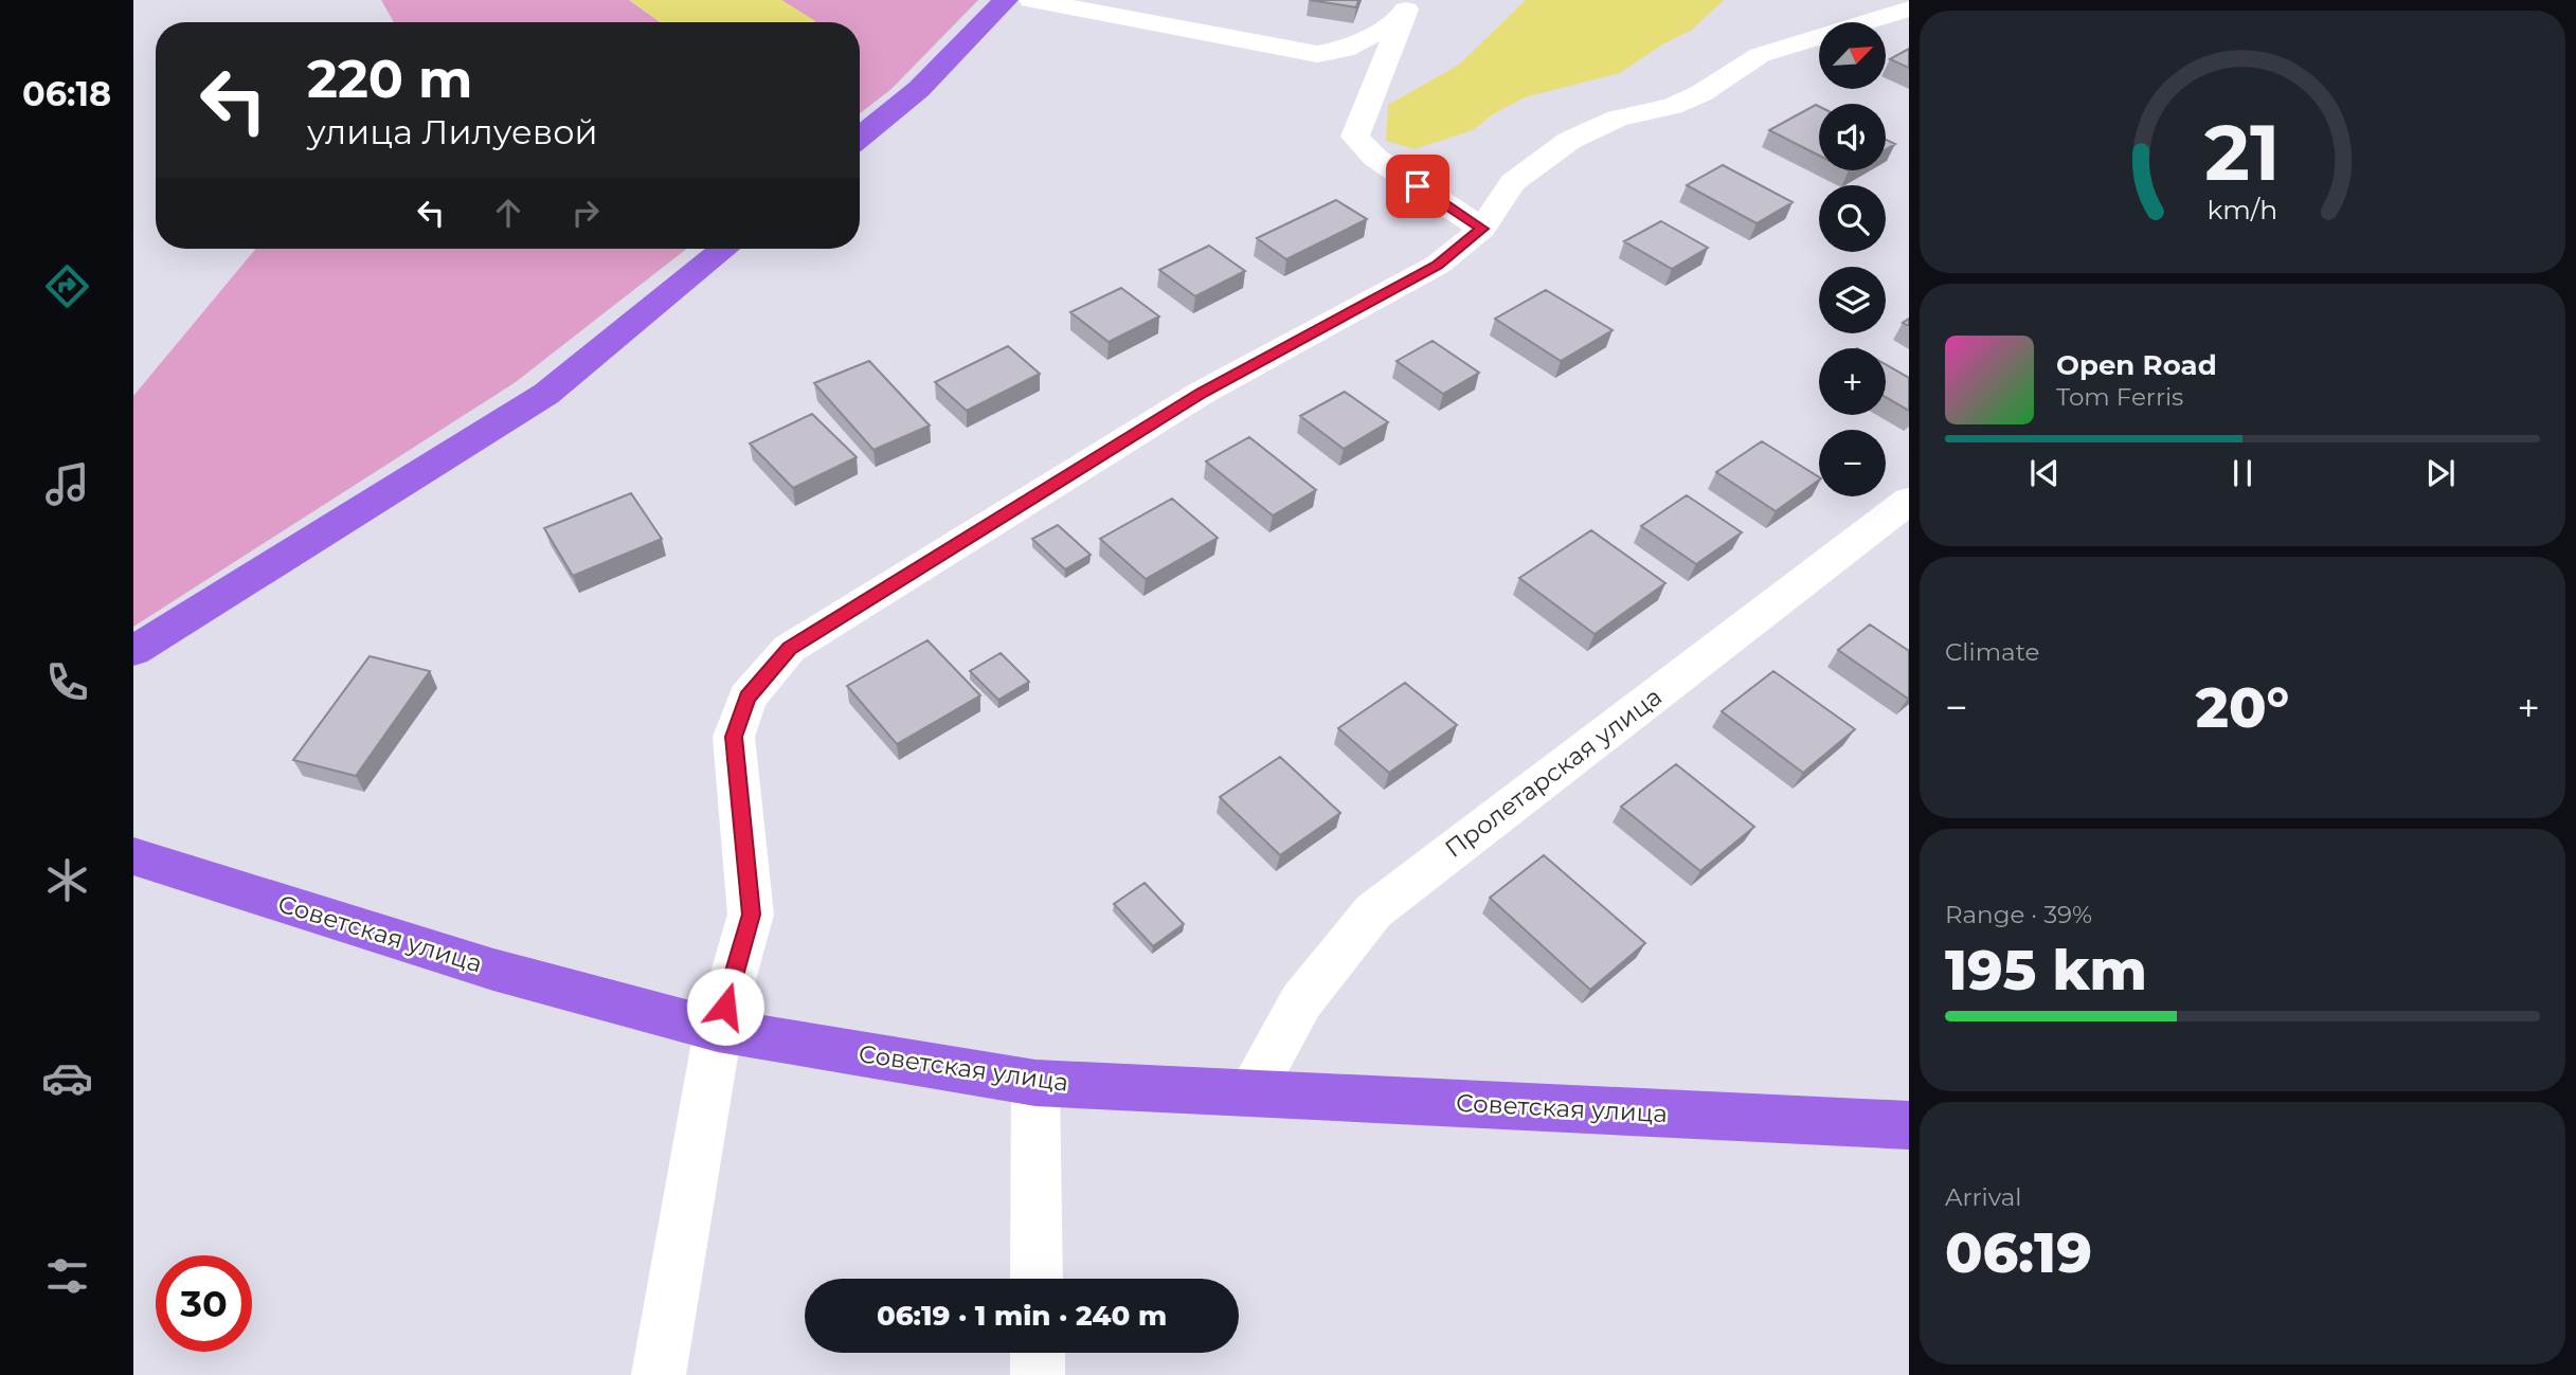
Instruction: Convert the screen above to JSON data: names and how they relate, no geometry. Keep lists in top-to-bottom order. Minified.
{"streets":{"main road":["Советская улица"],"street":["Пролетарская улица"]},"crossings":[["Пролетарская улица","Советская улица"]],"north":"top right","page":{"tabs":"06:18","map_buttons":["+","−"],"turn":["220 m","улица Лилуевой"],"song":["Open Road","Tom Ferris"],"tile":["Climate",["Range · 39%","195 km"],["Arrival","06:19"]],"heat":["−","20°","+"],"limit":"30","trip":"06:19 · 1 min · 240 m","gauge":["21","km/h"]}}
